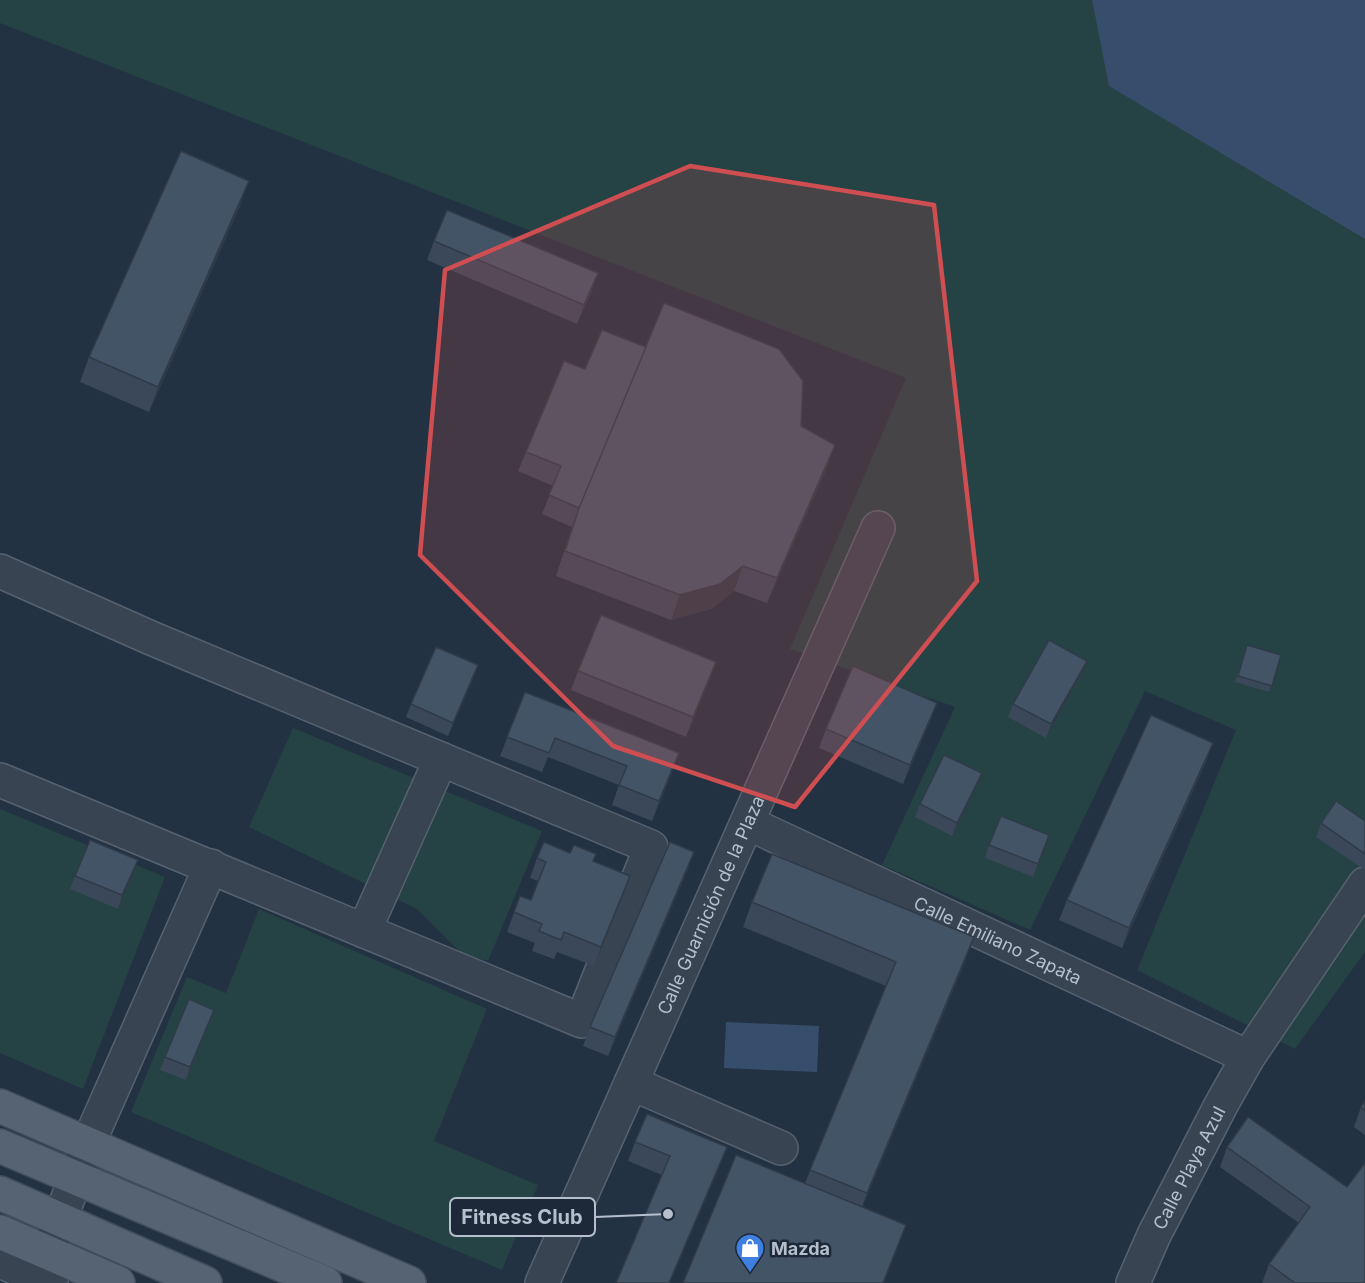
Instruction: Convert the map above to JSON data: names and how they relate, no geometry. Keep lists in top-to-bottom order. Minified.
{"streets":{"street":["Calle Guarnición de la Plaza","Calle Emiliano Zapata","Calle Playa Azul"]},"crossings":[["Calle Guarnición de la Plaza","Calle Emiliano Zapata"],["Calle Emiliano Zapata","Calle Playa Azul"]],"places":{"other":["Fitness Club"],"shop":["Mazda"]}}
